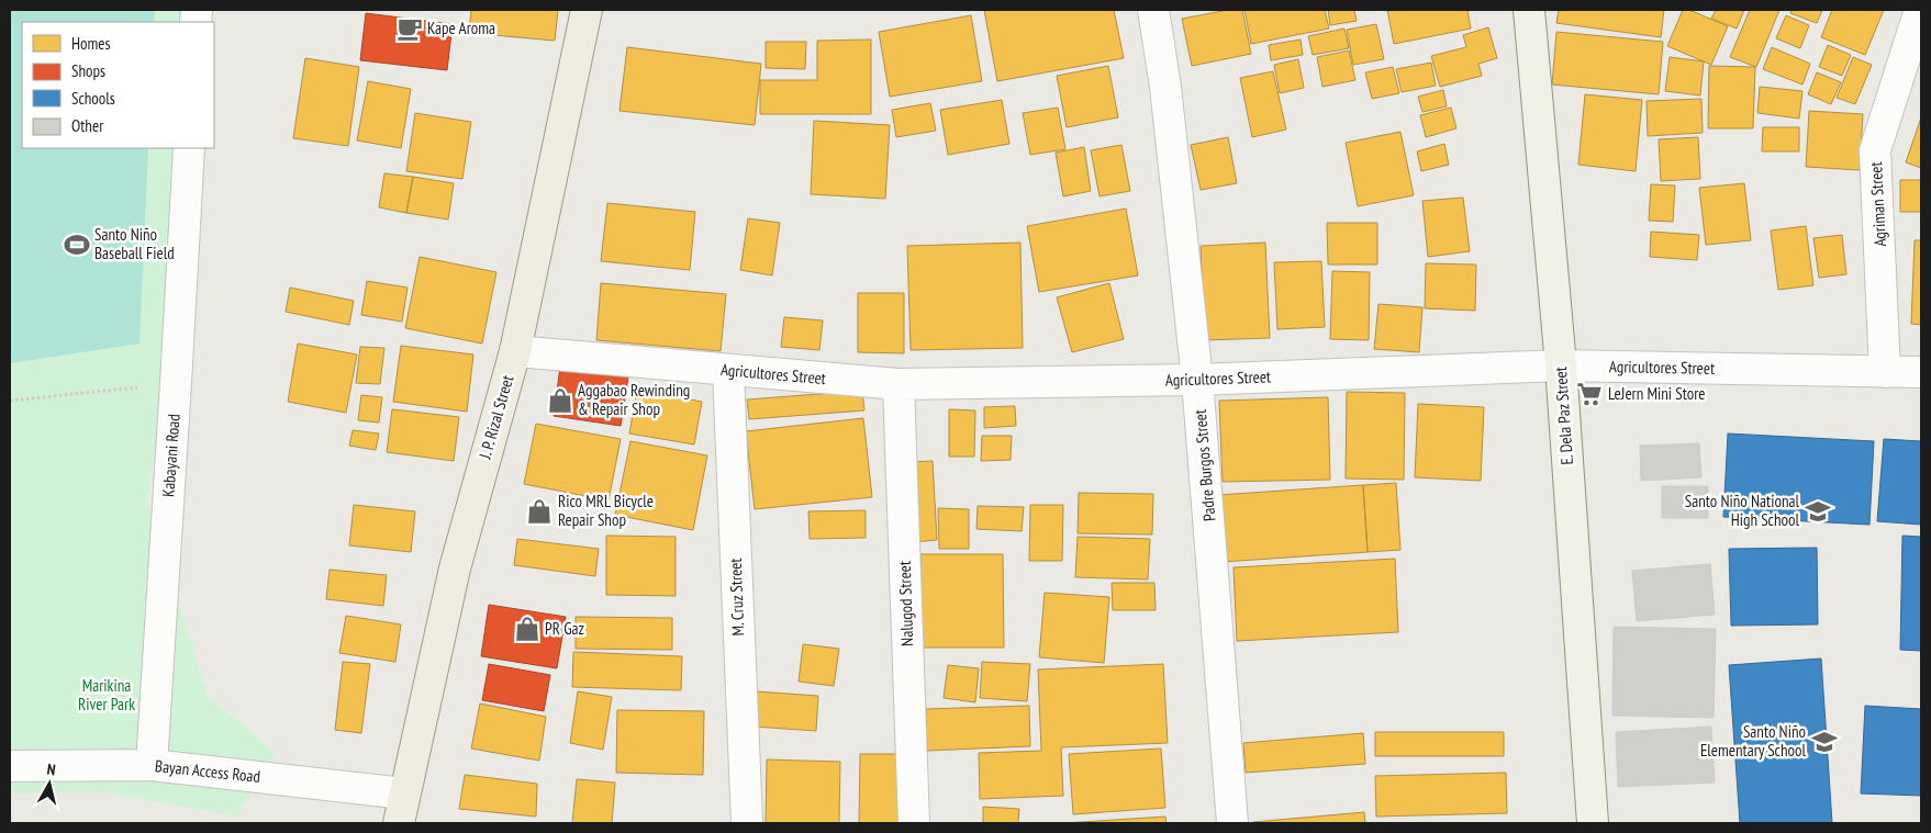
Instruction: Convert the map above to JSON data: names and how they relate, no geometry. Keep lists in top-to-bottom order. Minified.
{"streets":{"main road":["J. P. Rizal Street"],"street":["Agriman Street","Agricultores Street","E. Dela Paz Street","Kabayani Road","Padre Burgos Street","M. Cruz Street","Nalugod Street","Bayan Access Road"]},"crossings":[["Agriman Street","Agricultores Street"],["Agricultores Street","E. Dela Paz Street"],["Agricultores Street","J. P. Rizal Street"],["Agricultores Street","Padre Burgos Street"],["Agricultores Street","M. Cruz Street"],["Agricultores Street","Nalugod Street"],["J. P. Rizal Street","Bayan Access Road"],["Kabayani Road","Bayan Access Road"]],"parks":["Marikina River Park"],"places":{"cafe":["Kape Aroma"],"sports":["Santo Niño Baseball Field"],"supermarket":["LeJern Mini Store"],"shop":["Aggabao Rewinding & Repair Shop","Rico MRL Bicycle Repair Shop","PR Gaz"],"school or university":["Santo Niño National High School","Santo Niño Elementary School"]},"legend":["Homes","Shops","Schools","Other"],"north":"top"}
